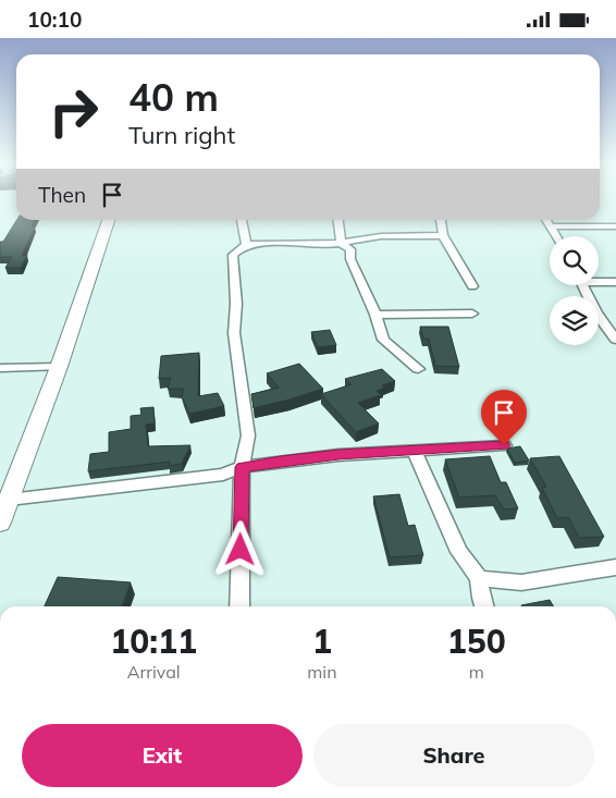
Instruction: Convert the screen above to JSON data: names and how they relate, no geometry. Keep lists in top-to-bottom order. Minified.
{"page":{"status":"10:10","turn":["40 m","Turn right"],"then":"Then","eta":["10:11","Arrival","1","min","150","m"],"buttons":["Exit","Share"]}}
